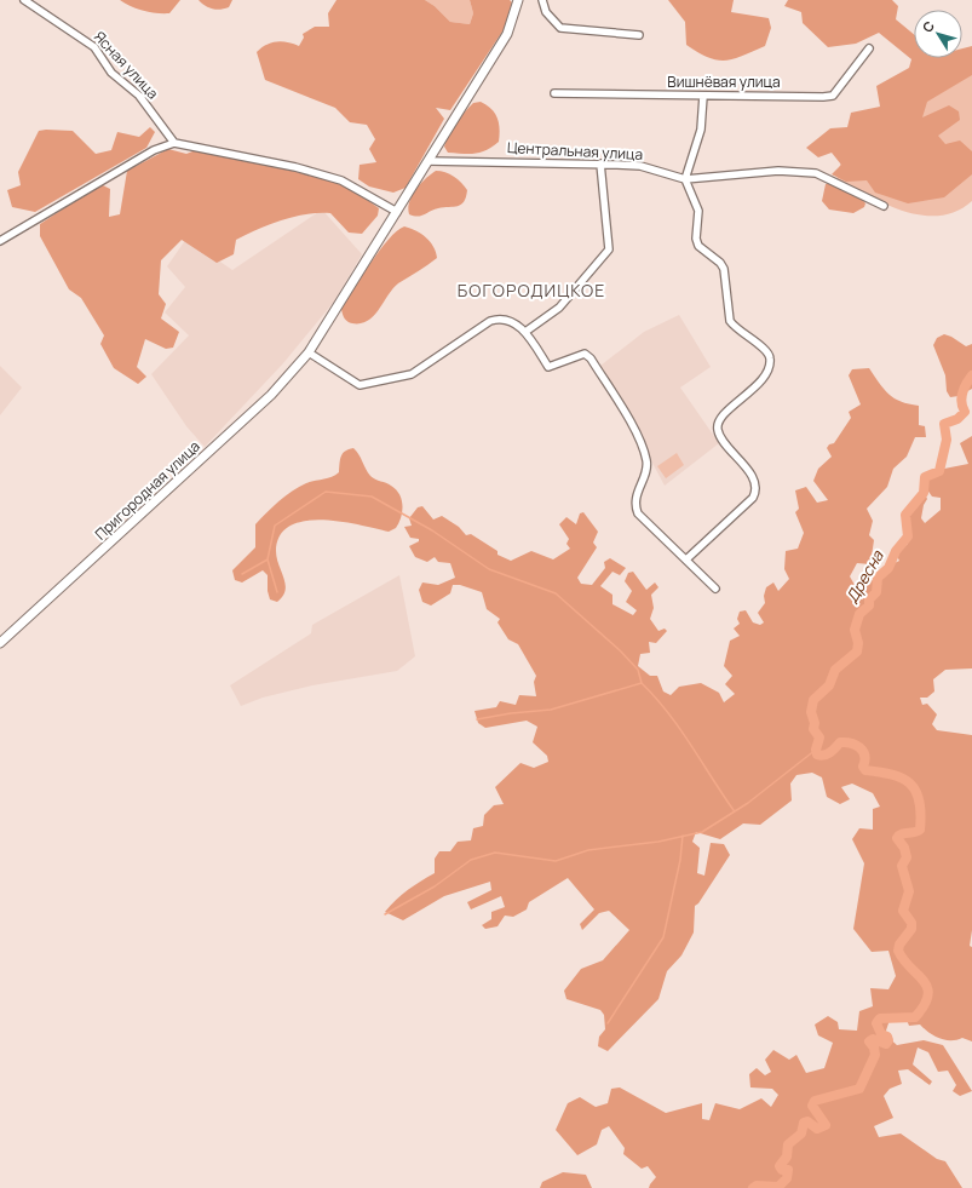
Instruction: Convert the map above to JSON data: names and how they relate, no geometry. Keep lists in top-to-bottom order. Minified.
{"streets":{"street":["Ясная улица","Вишнёвая улица","Центральная улица","Пригородная улица"]},"crossings":[["Центральная улица","Пригородная улица"]],"districts":["БОГОРОДИЦКОЕ"],"water":["Дресна"],"north":"top left"}
